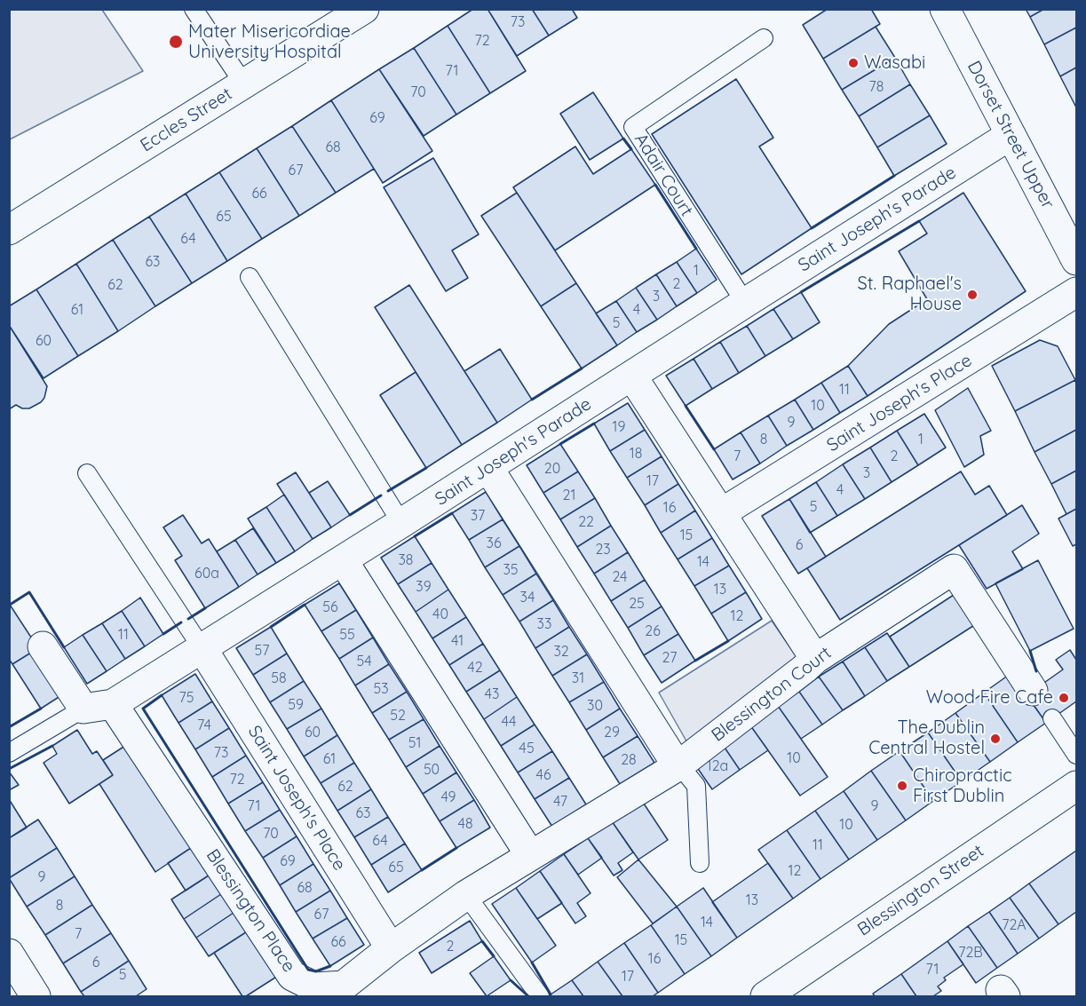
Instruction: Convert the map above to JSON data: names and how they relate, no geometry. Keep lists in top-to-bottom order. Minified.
{"streets":{"street":["Eccles Street","Dorset Street Upper","Saint Joseph's Parade","Saint Joseph's Place","Blessington Court","Blessington Street","Blessington Place"],"lane":["Adair Court"]},"crossings":[["Dorset Street Upper","Saint Joseph's Parade"],["Adair Court","Saint Joseph's Parade"],["Saint Joseph's Parade","Saint Joseph's Place"],["Saint Joseph's Parade","Blessington Place"],["Saint Joseph's Place","Blessington Place"],["Blessington Court","Blessington Place"]],"places":["Mater Misericordiae University Hospital","Wasabi","St. Raphael's House","Wood Fire Cafe","The Dublin Central Hostel","Chiropractic First Dublin"],"house_numbers":["73","72","71","78","70","69","68","67","66","65","64","63","1","2","62","3","61","4","5","60","11","10","9","19","8","1","18","7","2","20","3","17","4","21","5","16","37","22","15","36","6","23","38","14","35","60a","24","39","13","34","25","56","40","12","33","26","11","55","41","57","32","27","54","42","58","31","53","43","75","59","30","52","44","74","60","29","51","45","73","10","61","28","12a","50","46","72","62","49","47","71","9","63","48","10","70","64","11","69","65","12","9","68","13","8","67","14","72A","7","15","66","2","72B","16","6","71","5","17"]}
